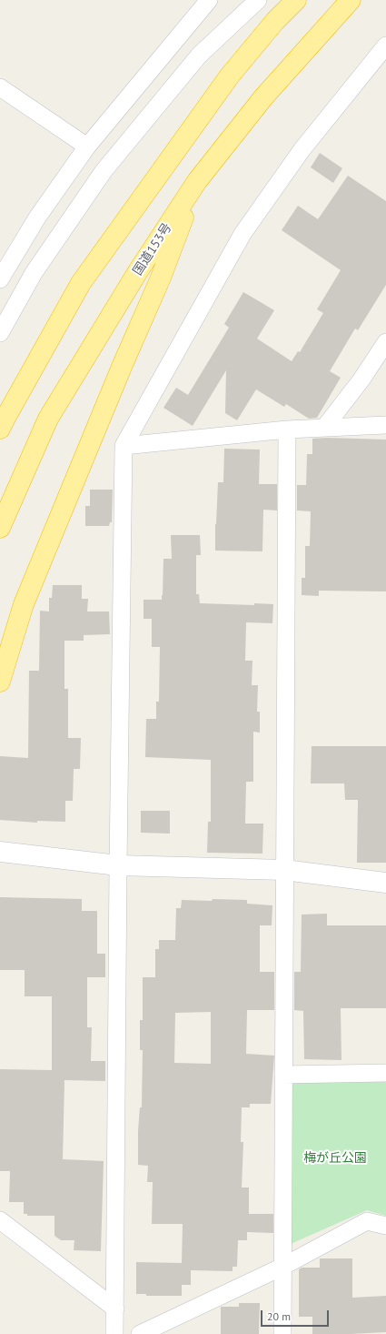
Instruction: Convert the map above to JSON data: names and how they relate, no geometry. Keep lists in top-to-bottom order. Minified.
{"streets":{"highway":["国道153号"]},"parks":["梅が丘公園"],"scale_bar":"20 m"}
